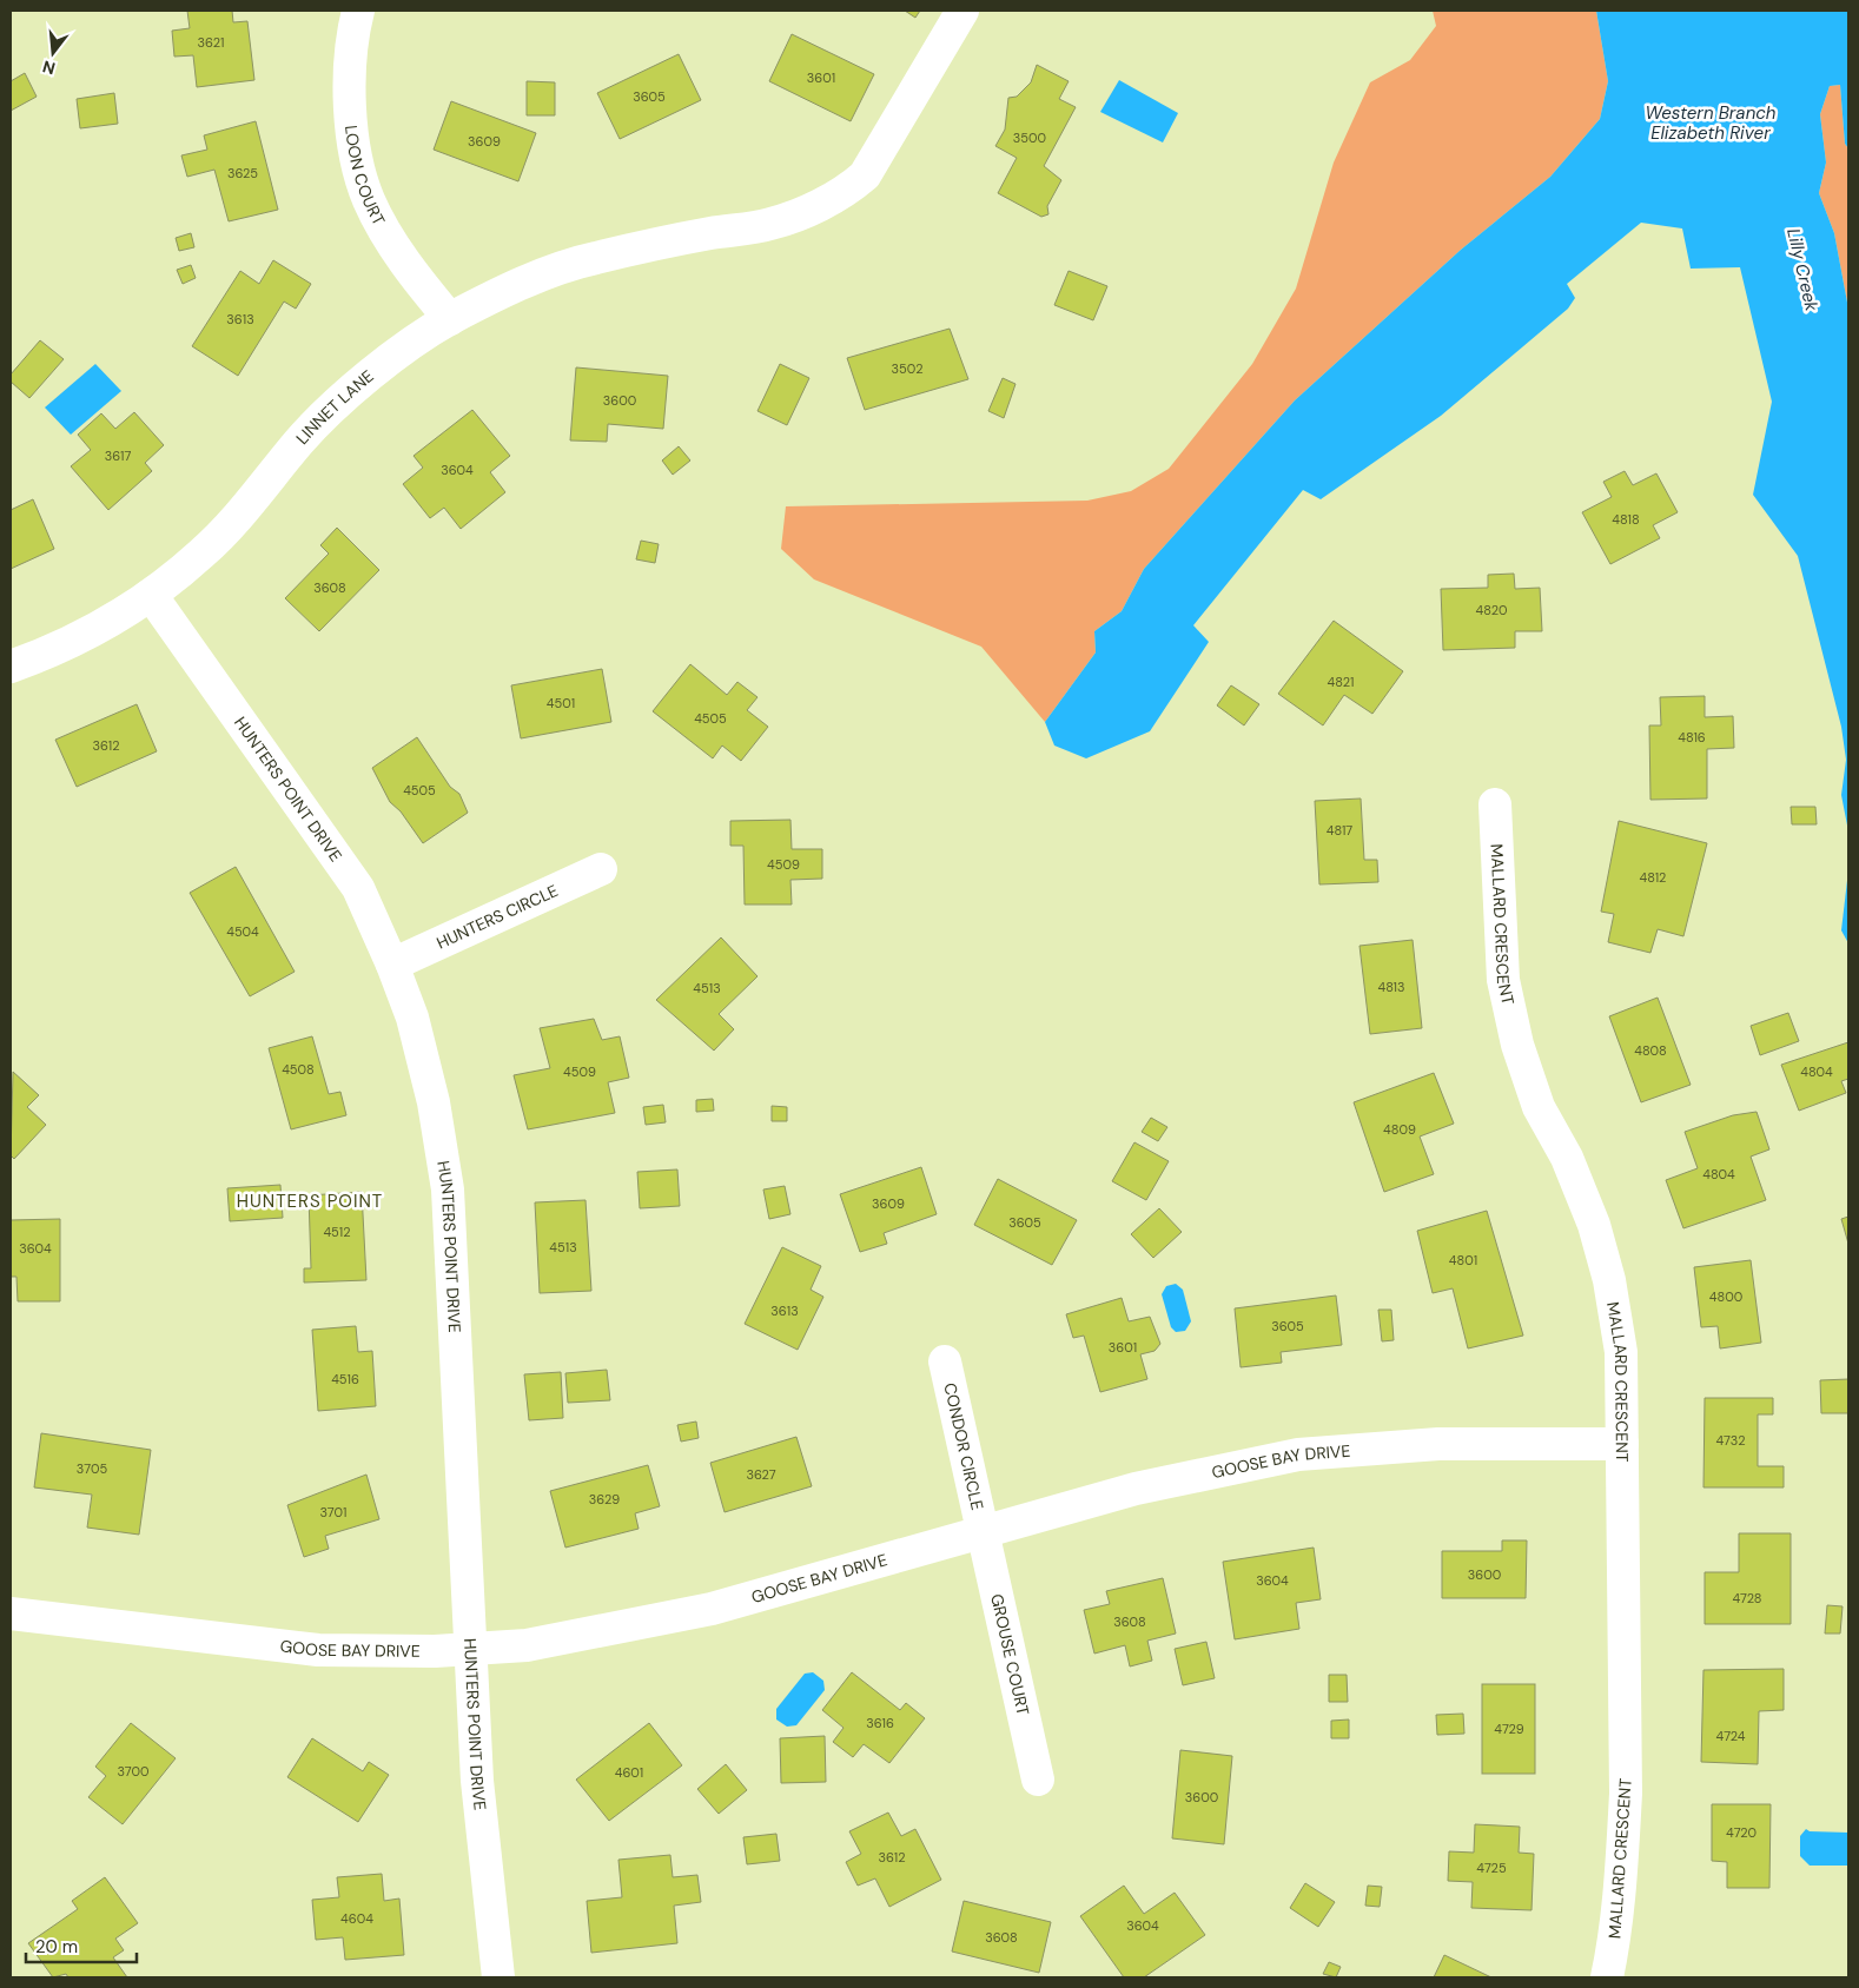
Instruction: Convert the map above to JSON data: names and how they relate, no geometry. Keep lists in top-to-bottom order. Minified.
{"streets":{"street":["LOON COURT","LINNET LANE","HUNTERS POINT DRIVE","HUNTERS CIRCLE","MALLARD CRESCENT","CONDOR CIRCLE","GOOSE BAY DRIVE","GROUSE COURT"]},"crossings":[["LOON COURT","LINNET LANE"],["LINNET LANE","HUNTERS POINT DRIVE"],["HUNTERS POINT DRIVE","HUNTERS CIRCLE"],["HUNTERS POINT DRIVE","GOOSE BAY DRIVE"],["MALLARD CRESCENT","GOOSE BAY DRIVE"],["CONDOR CIRCLE","GOOSE BAY DRIVE"],["CONDOR CIRCLE","GROUSE COURT"],["GOOSE BAY DRIVE","GROUSE COURT"]],"districts":["HUNTERS POINT"],"water":["Western Branch Elizabeth River","Lilly Creek"],"house_numbers":["3621","3601","3605","3500","3609","3625","3613","3502","3600","3617","3604","4818","3608","4820","4821","4501","4505","4816","3612","4505","4817","4509","4812","4504","4813","4513","4808","4508","4509","4804","4809","4804","3609","3605","4512","4513","3604","4801","4800","3613","3605","3601","4516","4732","3705","3627","3629","3701","3600","3604","4728","3608","3616","4729","4724","3700","4601","3600","4720","3612","4725","4604","3604","3608"],"scale_bar":"20 m","north":"bottom"}
